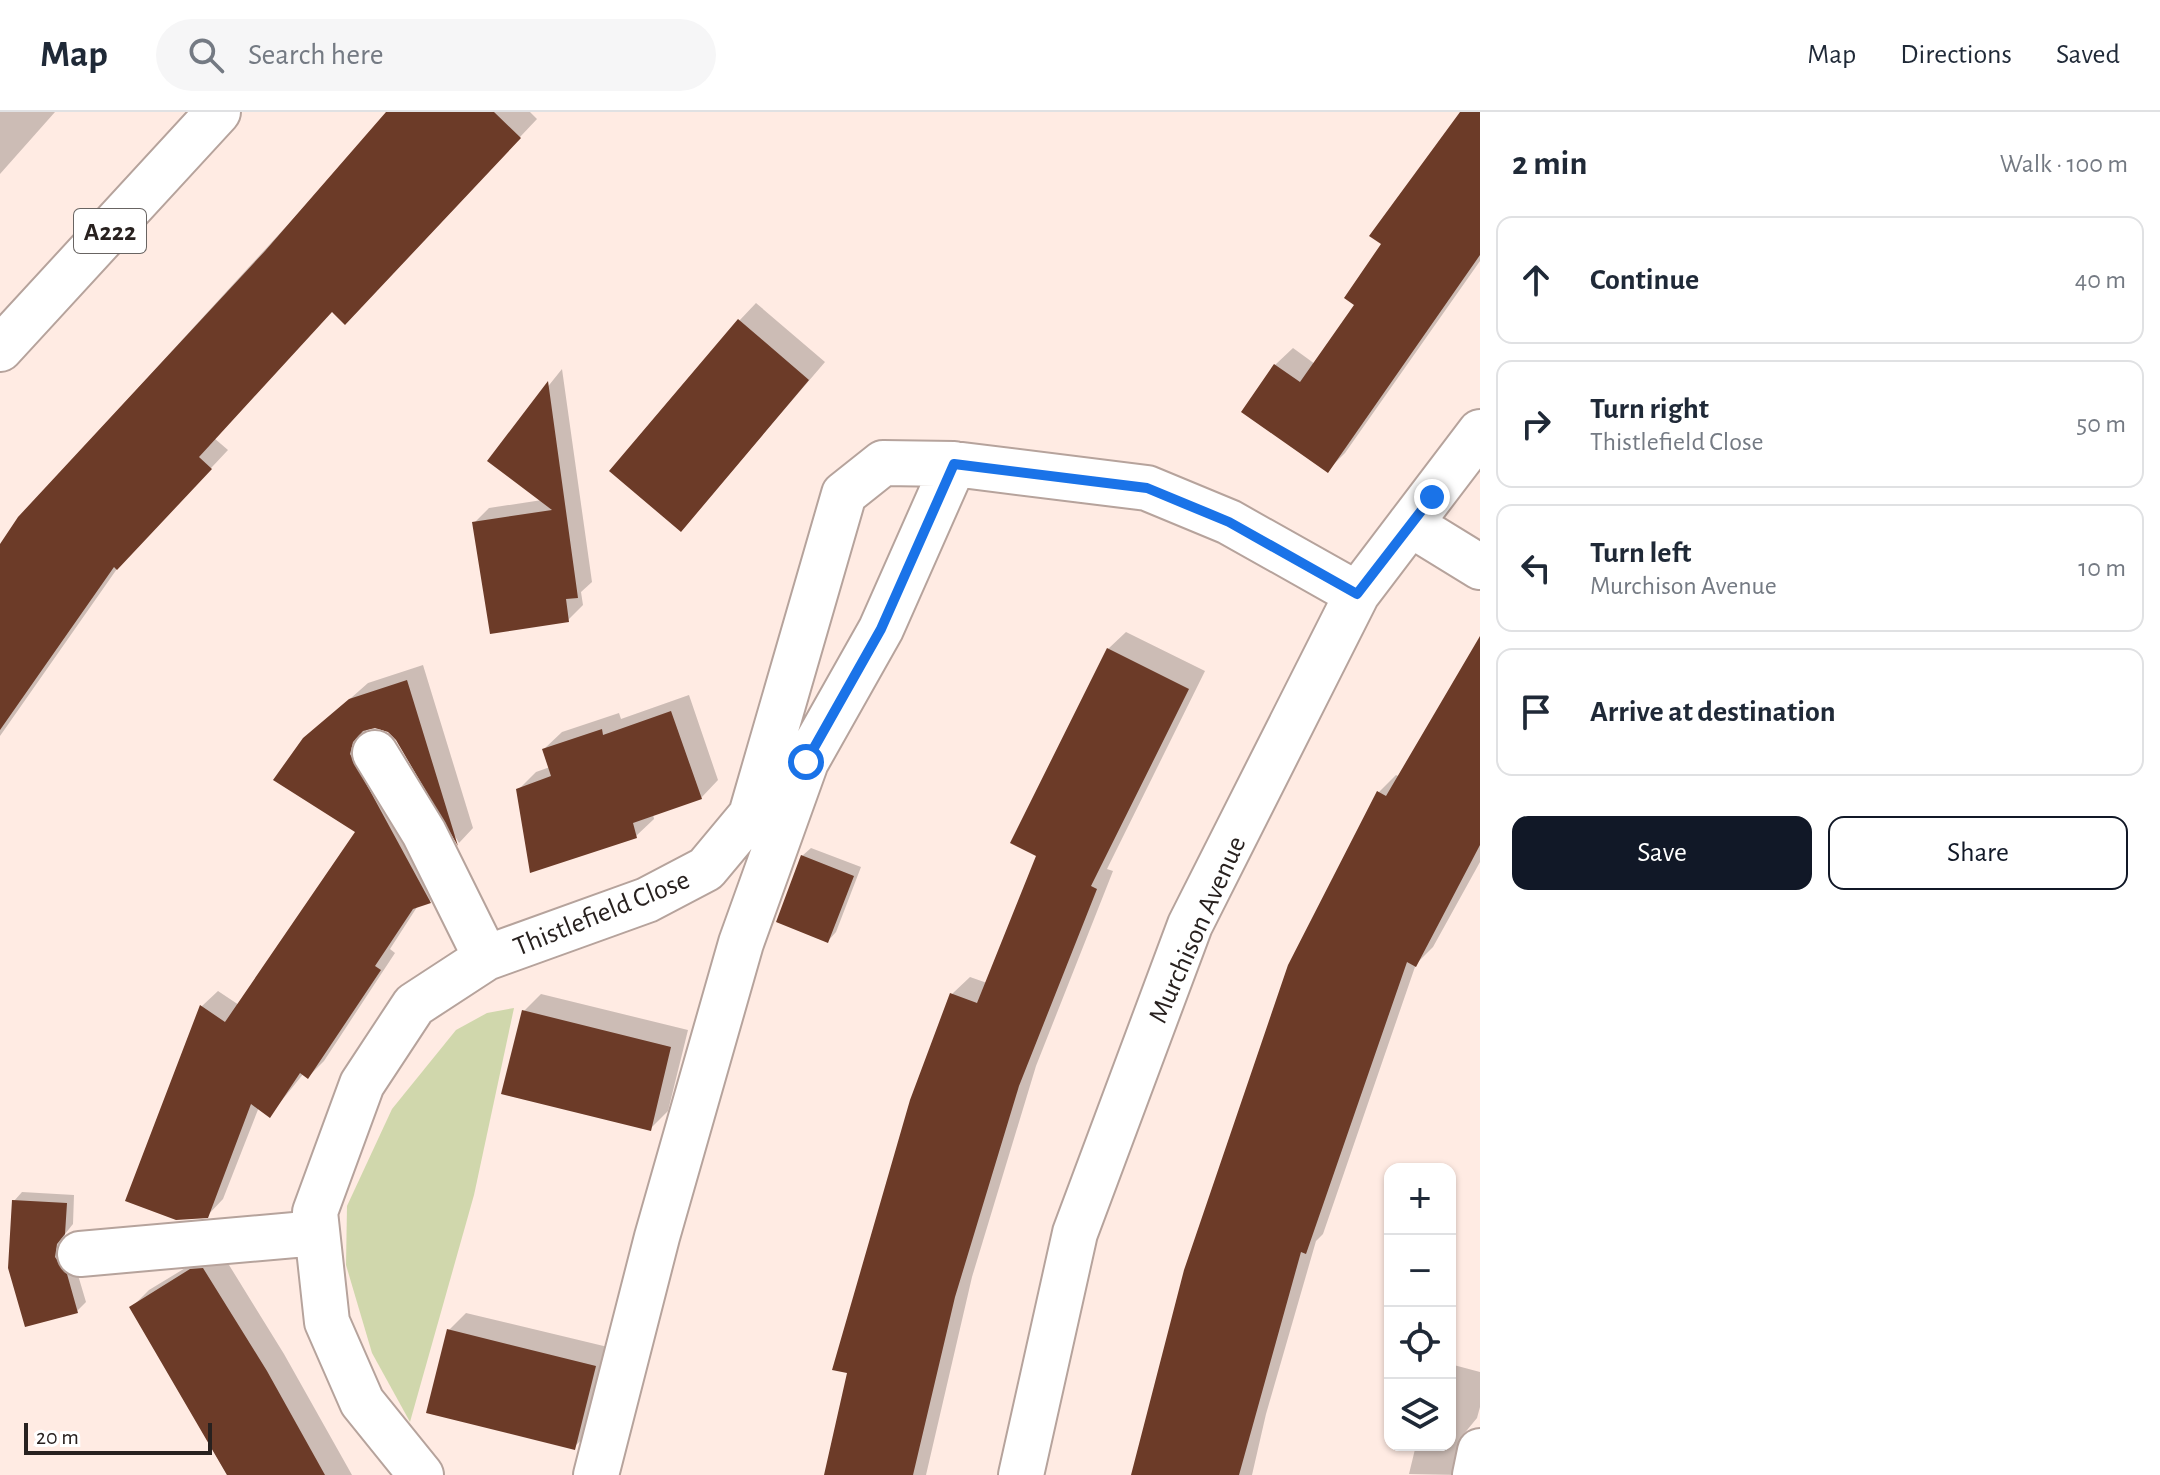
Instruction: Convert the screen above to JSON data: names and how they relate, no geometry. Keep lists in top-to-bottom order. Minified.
{"streets":{"street":["A222","Thistlefield Close","Murchison Avenue"]},"crossings":[["Thistlefield Close","Murchison Avenue"]],"scale_bar":"20 m","page":{"header":"Map","search":"Search here","nav":["Map","Directions","Saved"],"heading":["2 min","Walk · 100 m"],"list":[["Continue","40 m"],["Turn right","Thistlefield Close","50 m"],["Turn left","Murchison Avenue","10 m"],"Arrive at destination"],"buttons":["Save","Share"],"map_buttons":["+","−"],"scale":"20 m"}}
